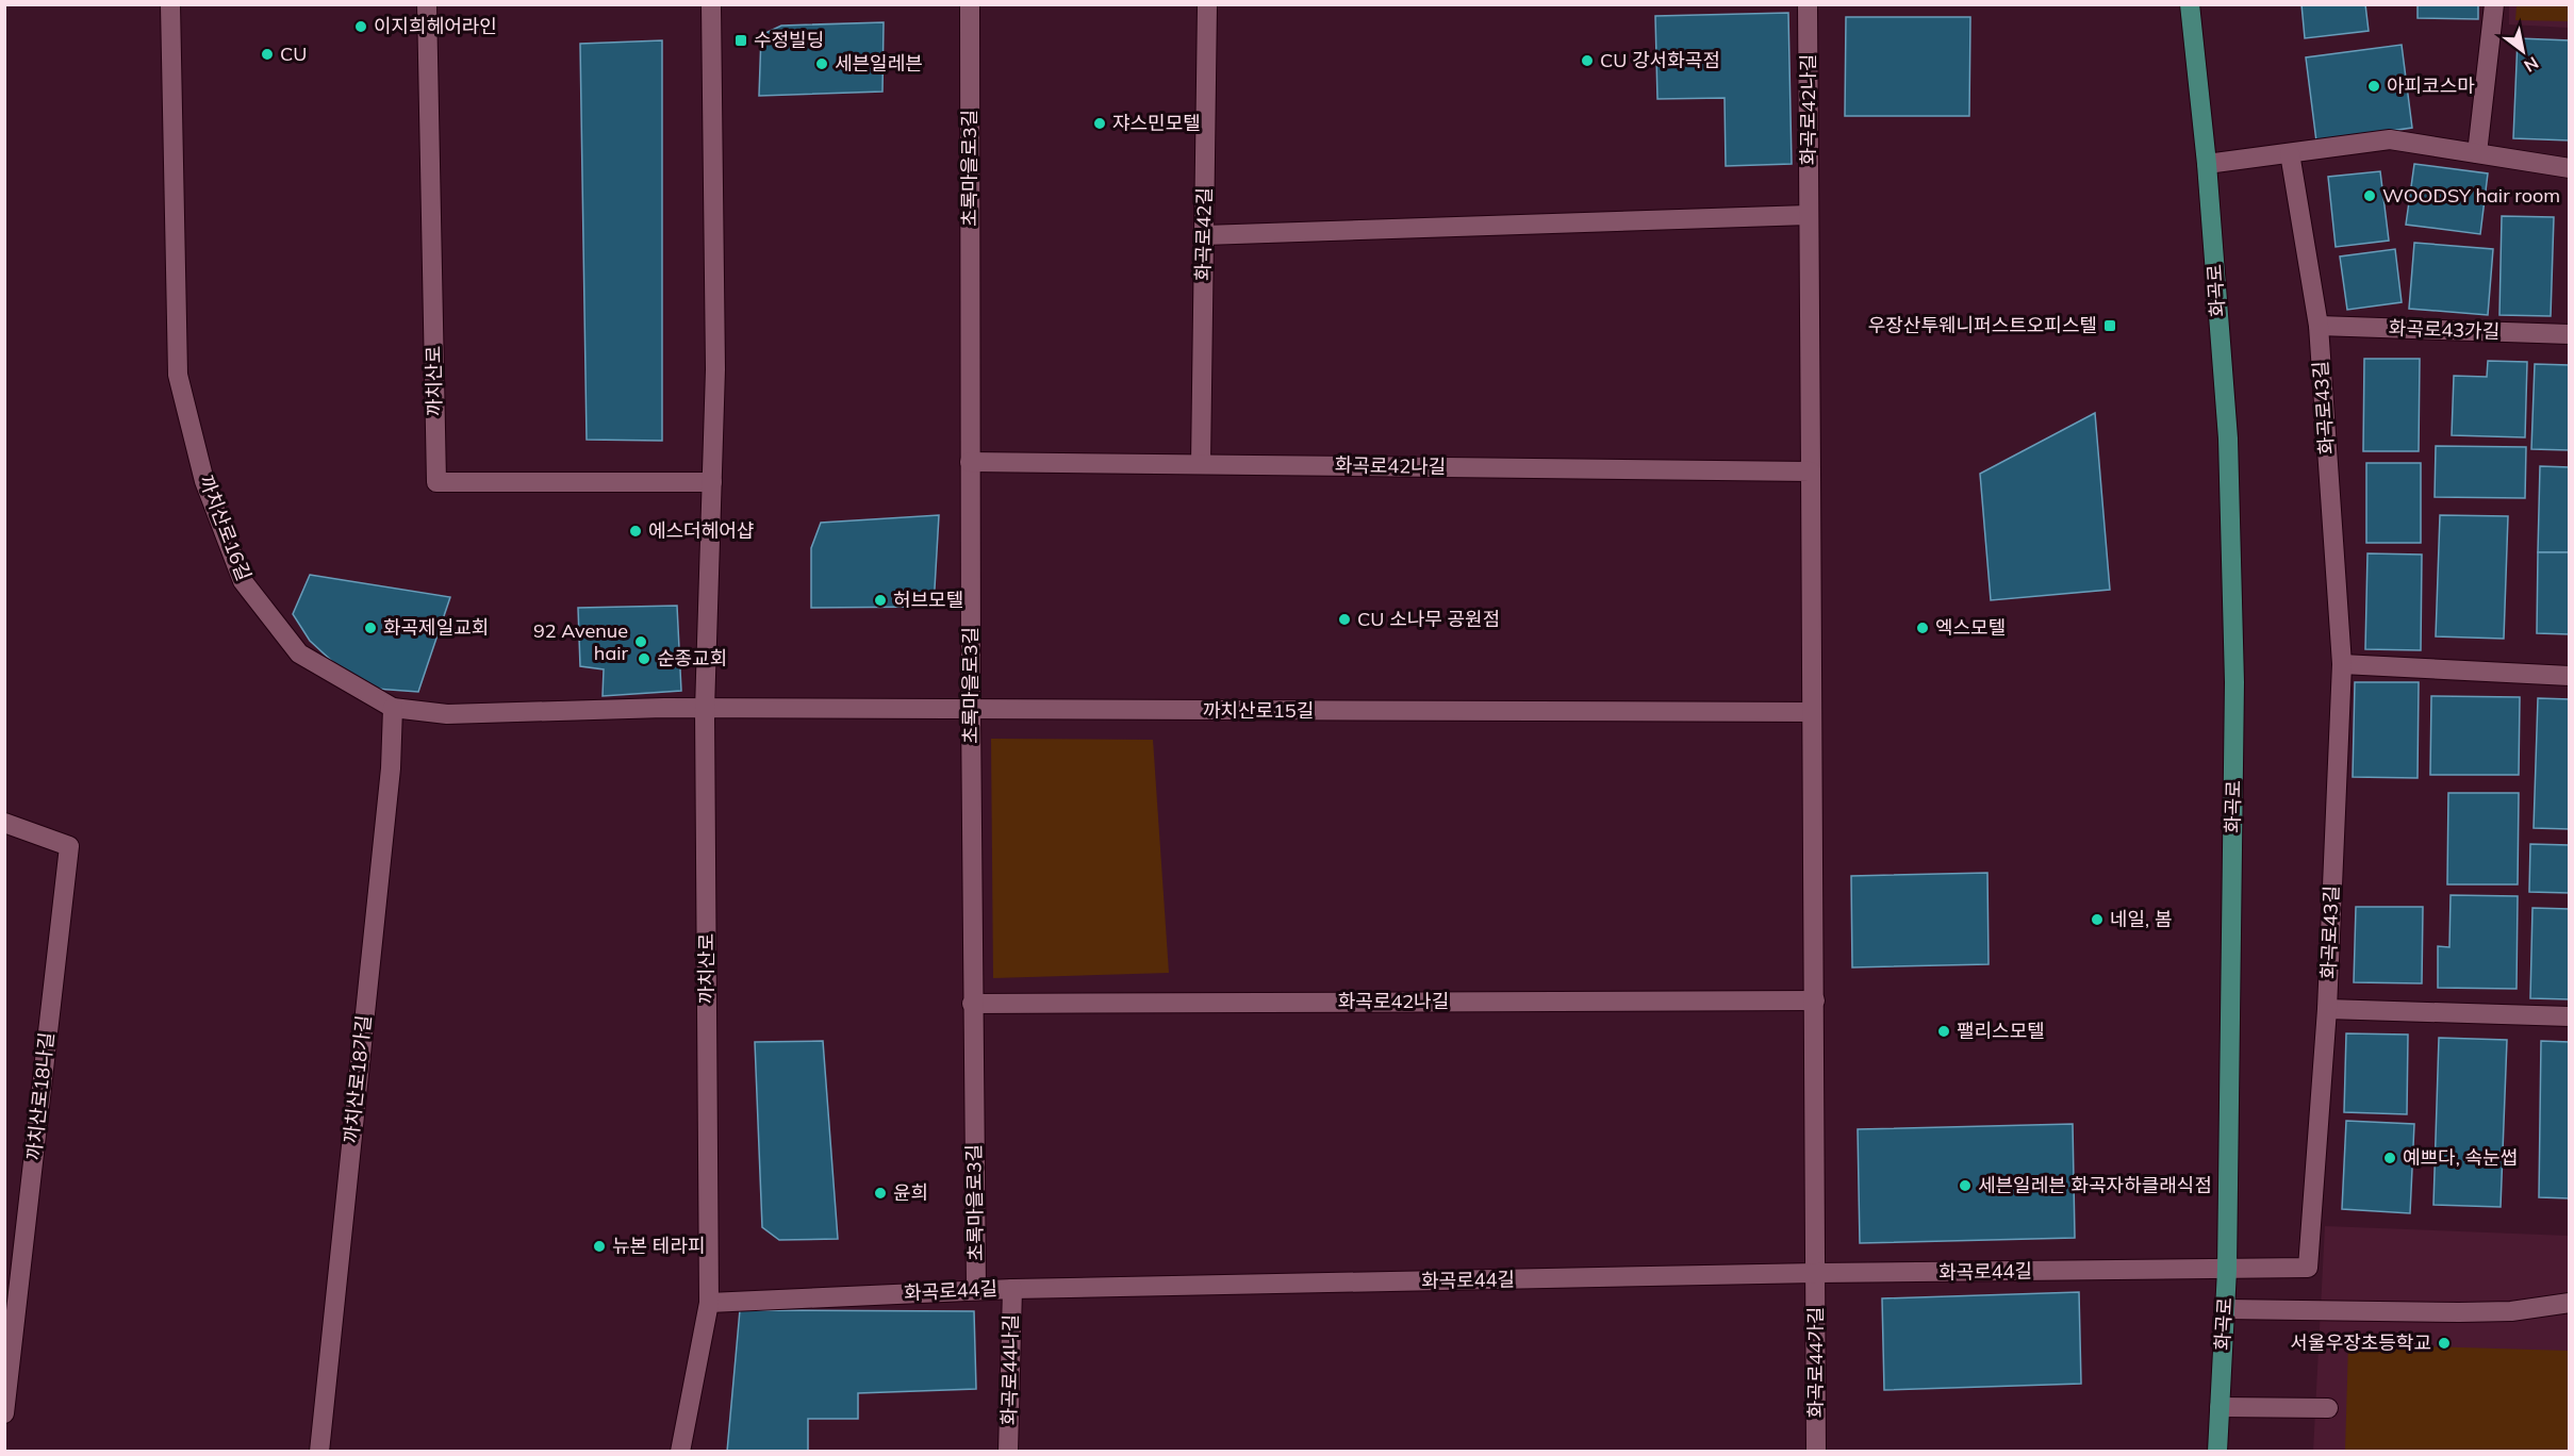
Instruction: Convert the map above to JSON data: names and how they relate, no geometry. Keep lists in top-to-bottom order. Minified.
{"streets":{"main road":["화곡로"],"street":["화곡로42나길","초록마을로3길","화곡로42길","화곡로43가길","까치산로","화곡로43길","까치산로16길","까치산로15길","까치산로18가길","까치산로18나길","화곡로44길","화곡로44가길","화곡로44나길"]},"crossings":[["화곡로42나길","초록마을로3길"],["화곡로42나길","화곡로42길"],["화곡로42나길","까치산로15길"],["화곡로42나길","화곡로44길"],["화곡로42나길","화곡로44가길"],["초록마을로3길","까치산로15길"],["초록마을로3길","화곡로44길"],["화곡로","화곡로43길"],["화곡로","화곡로44길"],["화곡로43가길","화곡로43길"],["까치산로","까치산로16길"],["까치산로","까치산로15길"],["까치산로","화곡로44길"],["화곡로43길","화곡로44길"],["까치산로16길","까치산로15길"],["까치산로16길","까치산로18가길"],["화곡로44길","화곡로44가길"],["화곡로44길","화곡로44나길"]],"places":{"other":["이지희헤어라인","CU","CU 강서화곡점","세븐일레븐","아피코스마","쟈스민모텔","WOODSY hair room","에스더헤어샵","허브모텔","CU 소나무 공원점","화곡제일교회","엑스모텔","92 Avenue hair","순종교회","네일, 봄","팰리스모텔","예쁘다, 속눈썹","세븐일레븐 화곡자하클래식점","윤희","뉴본 테라피","서울우장초등학교"],"transit":["수정빌딩","우장산투웨니퍼스트오피스텔"]},"north":"bottom right"}
